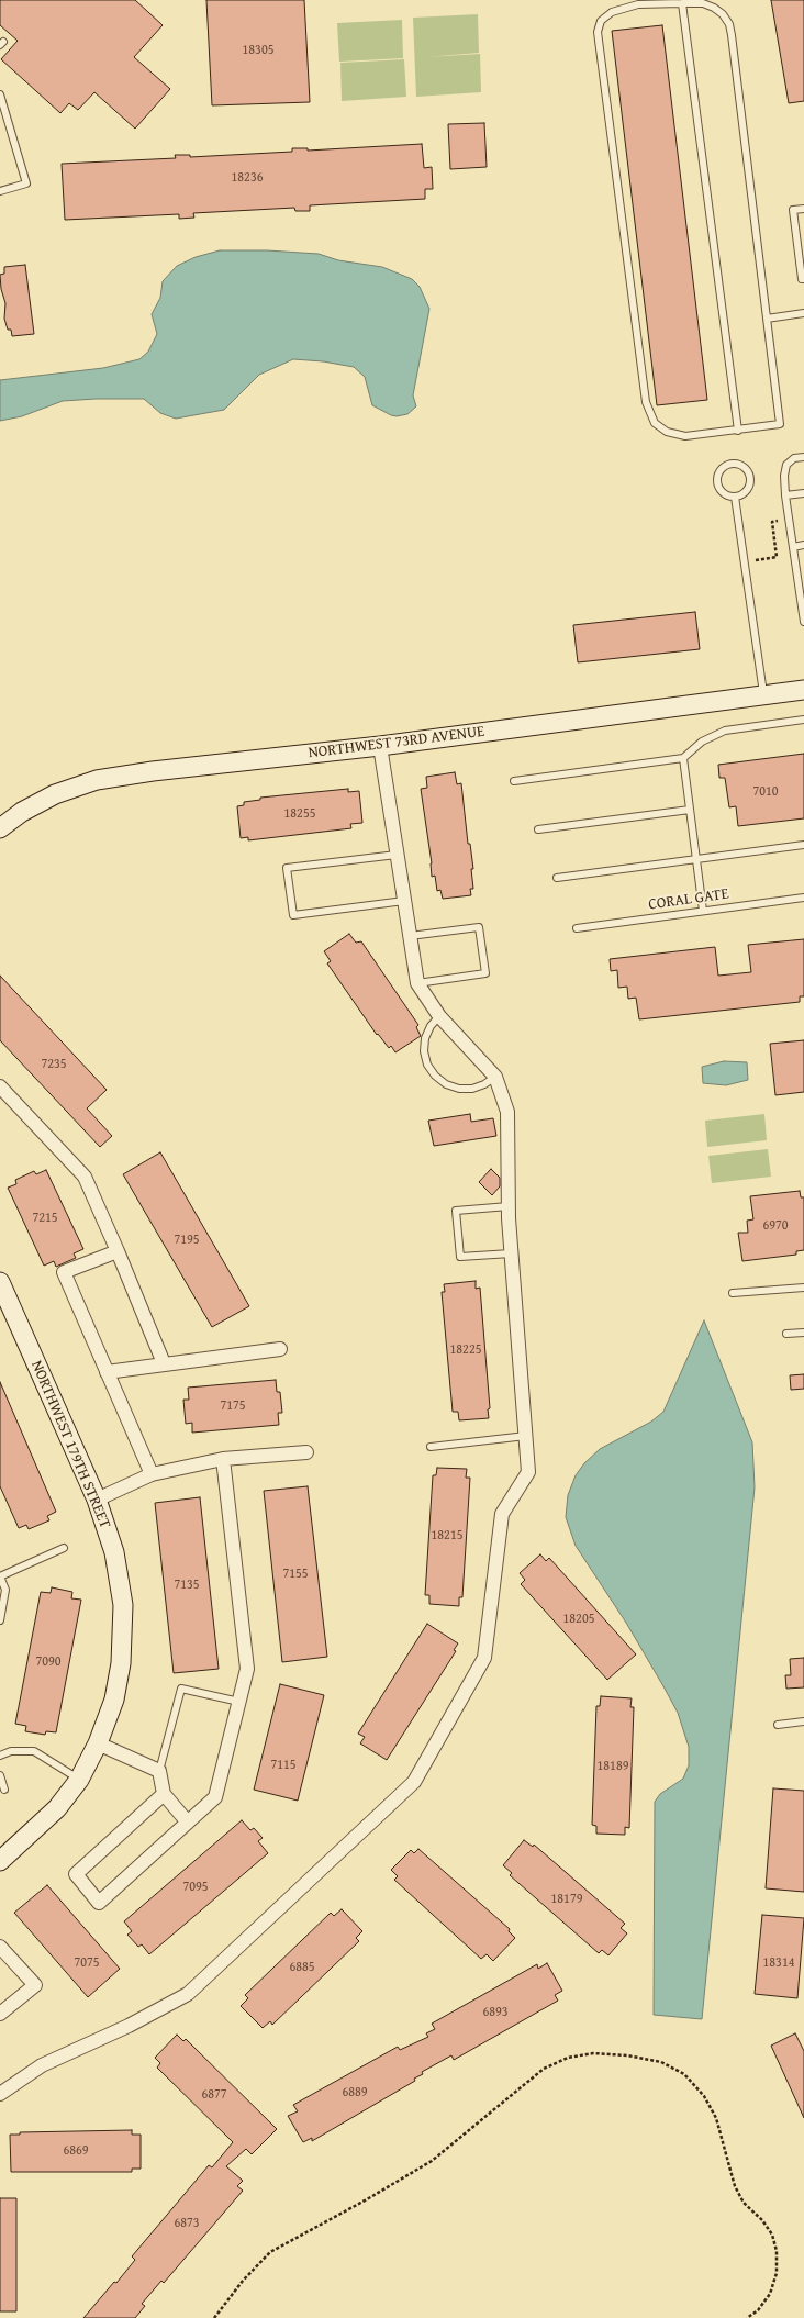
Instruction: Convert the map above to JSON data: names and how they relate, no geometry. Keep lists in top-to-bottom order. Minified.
{"streets":{"street":["NORTHWEST 73RD AVENUE","NORTHWEST 179TH STREET"],"lane":["CORAL GATE"]},"house_numbers":["18305","18236","7010","18255","7235","7215","6970","7195","18225","7175","18215","7155","7135","18205","7090","7115","18189","7095","18179","7075","18314","6885","6893","6889","6877","6869","6873"]}
